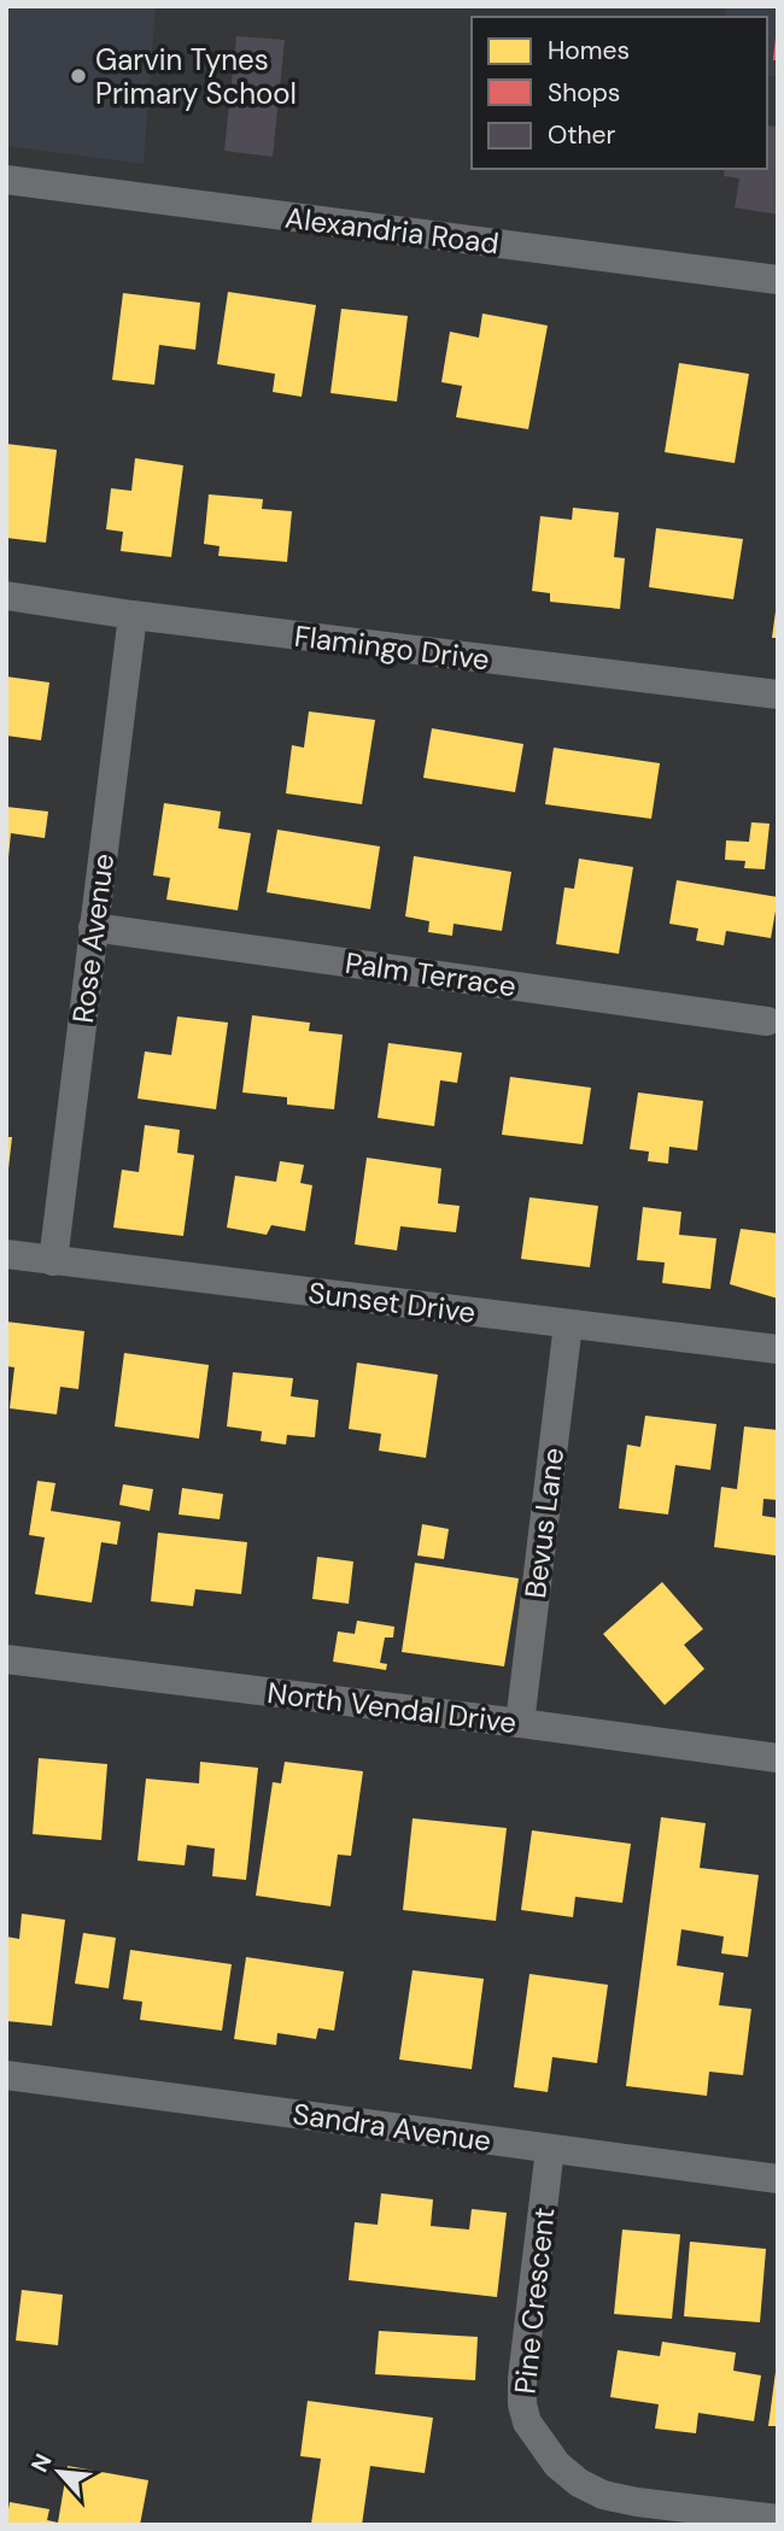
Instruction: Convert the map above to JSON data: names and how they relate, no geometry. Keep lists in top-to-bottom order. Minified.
{"streets":{"street":["Alexandria Road","Flamingo Drive","Rose Avenue","Palm Terrace","Sunset Drive","Bevus Lane","North Vendal Drive","Sandra Avenue","Pine Crescent"]},"crossings":[["Flamingo Drive","Rose Avenue"],["Rose Avenue","Palm Terrace"],["Rose Avenue","Sunset Drive"],["Sunset Drive","Bevus Lane"],["Bevus Lane","North Vendal Drive"],["Sandra Avenue","Pine Crescent"]],"places":["Garvin Tynes Primary School"],"legend":["Homes","Shops","Other"],"north":"top left"}
